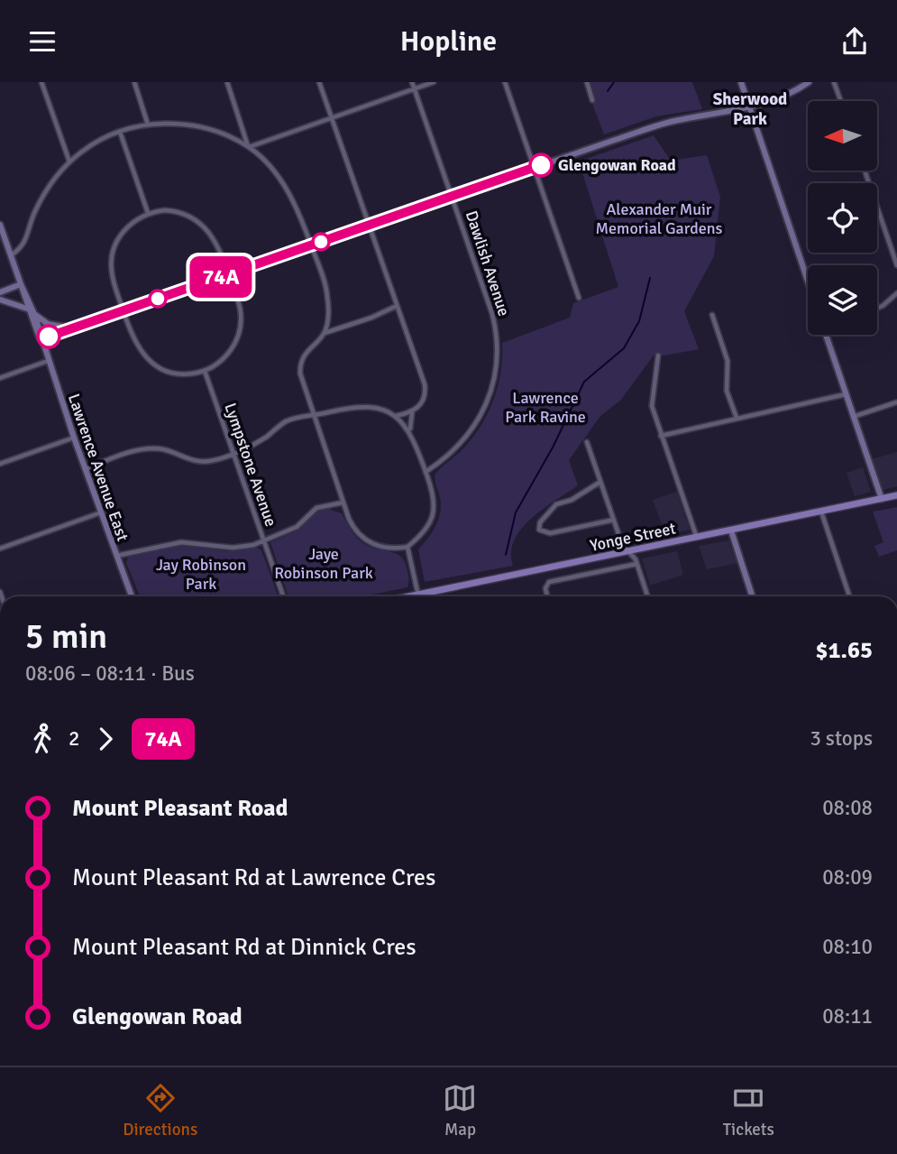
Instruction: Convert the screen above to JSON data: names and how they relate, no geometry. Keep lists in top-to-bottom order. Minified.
{"streets":{"main road":["Lawrence Avenue East","Yonge Street"],"street":["Dawlish Avenue","Lympstone Avenue"]},"districts":["Sherwood Park"],"parks":["Alexander Muir Memorial Gardens","Lawrence Park Ravine","Jaye Robinson Park","Jay Robinson Park"],"places":["Glengowan Road"],"lines":["bus line 74A"],"north":"left","page":{"header":"Hopline","on_map":"74A","heading":["5 min","08:06 – 08:11 · Bus","$1.65"],"legs":["2","74A","3 stops"],"list":[{"name":"Mount Pleasant Road","value":"08:08"},{"name":"Mount Pleasant Rd at Lawrence Cres","value":"08:09"},{"name":"Mount Pleasant Rd at Dinnick Cres","value":"08:10"},{"name":"Glengowan Road","value":"08:11"}],"tabs":["Directions","Map","Tickets"]}}
